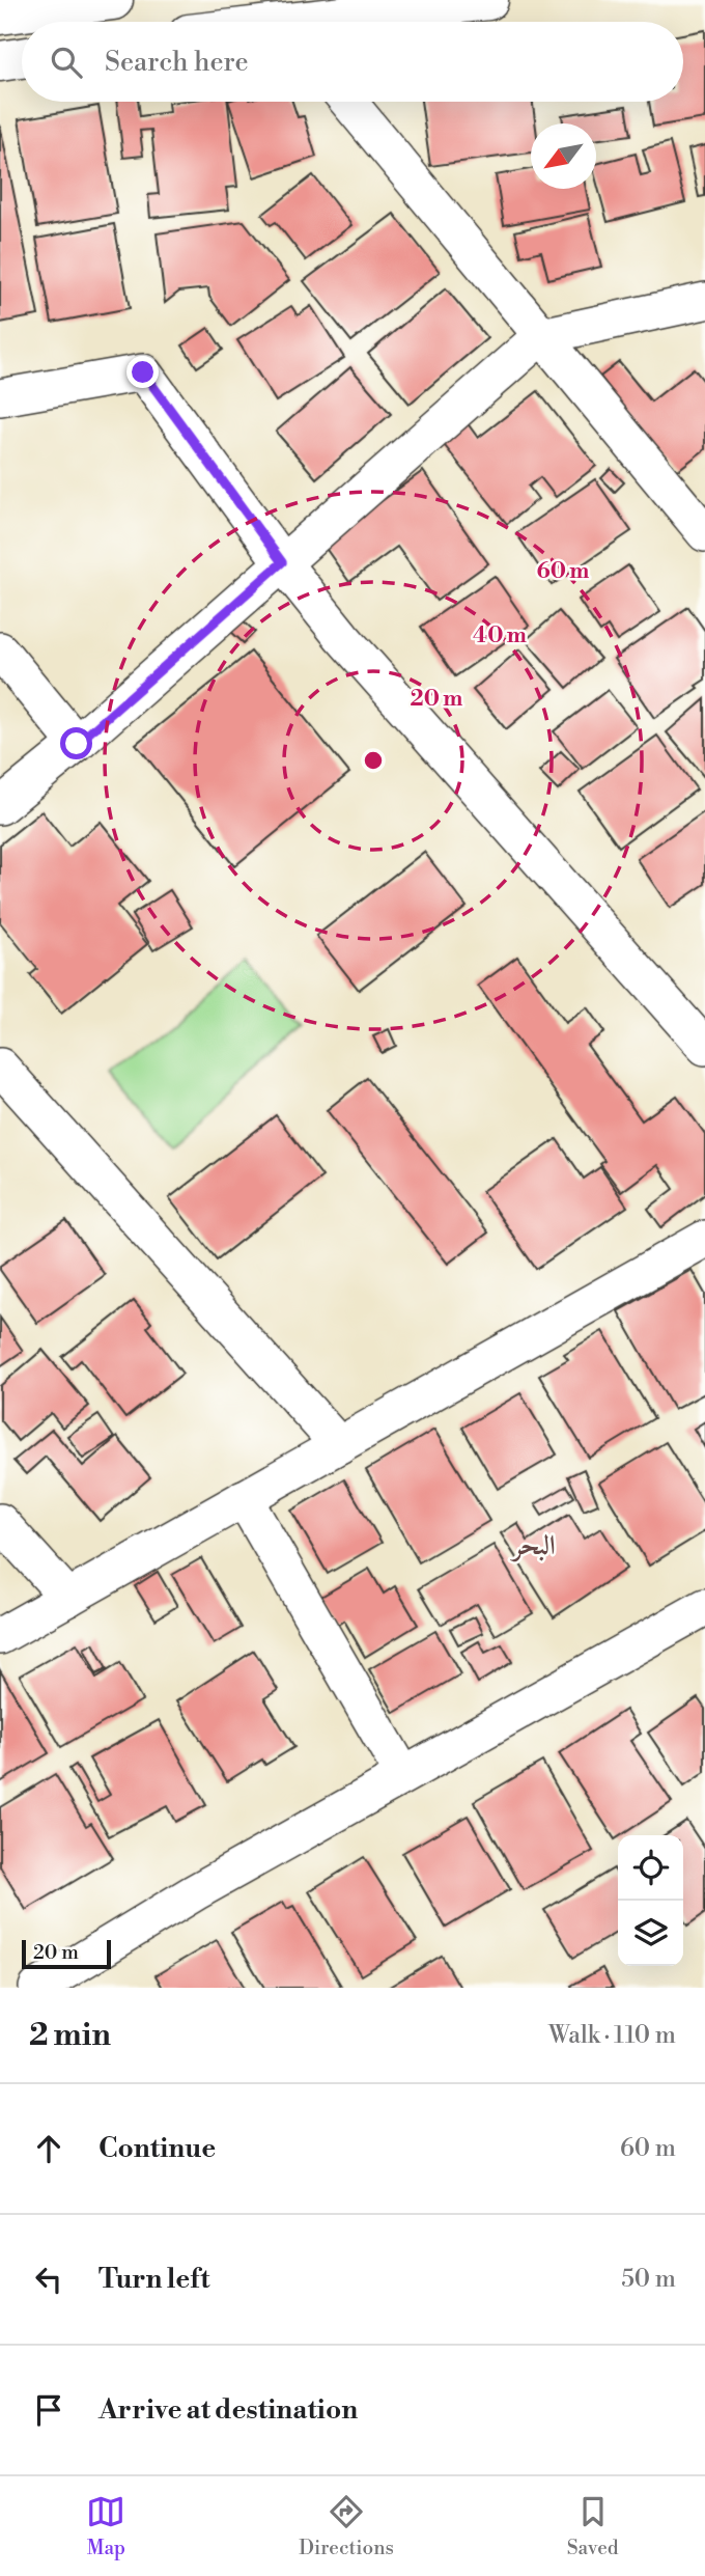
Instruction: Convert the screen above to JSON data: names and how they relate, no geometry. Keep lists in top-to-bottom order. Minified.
{"districts":["البحر"],"scale_bar":"20 m","north":"bottom left","page":{"search":"Search here","scale":"20 m","heading":["2 min","Walk · 110 m"],"list":[["Continue","60 m"],["Turn left","50 m"],"Arrive at destination"],"nav":["Map","Directions","Saved"]},"rings":["60 m","40 m","20 m"]}
